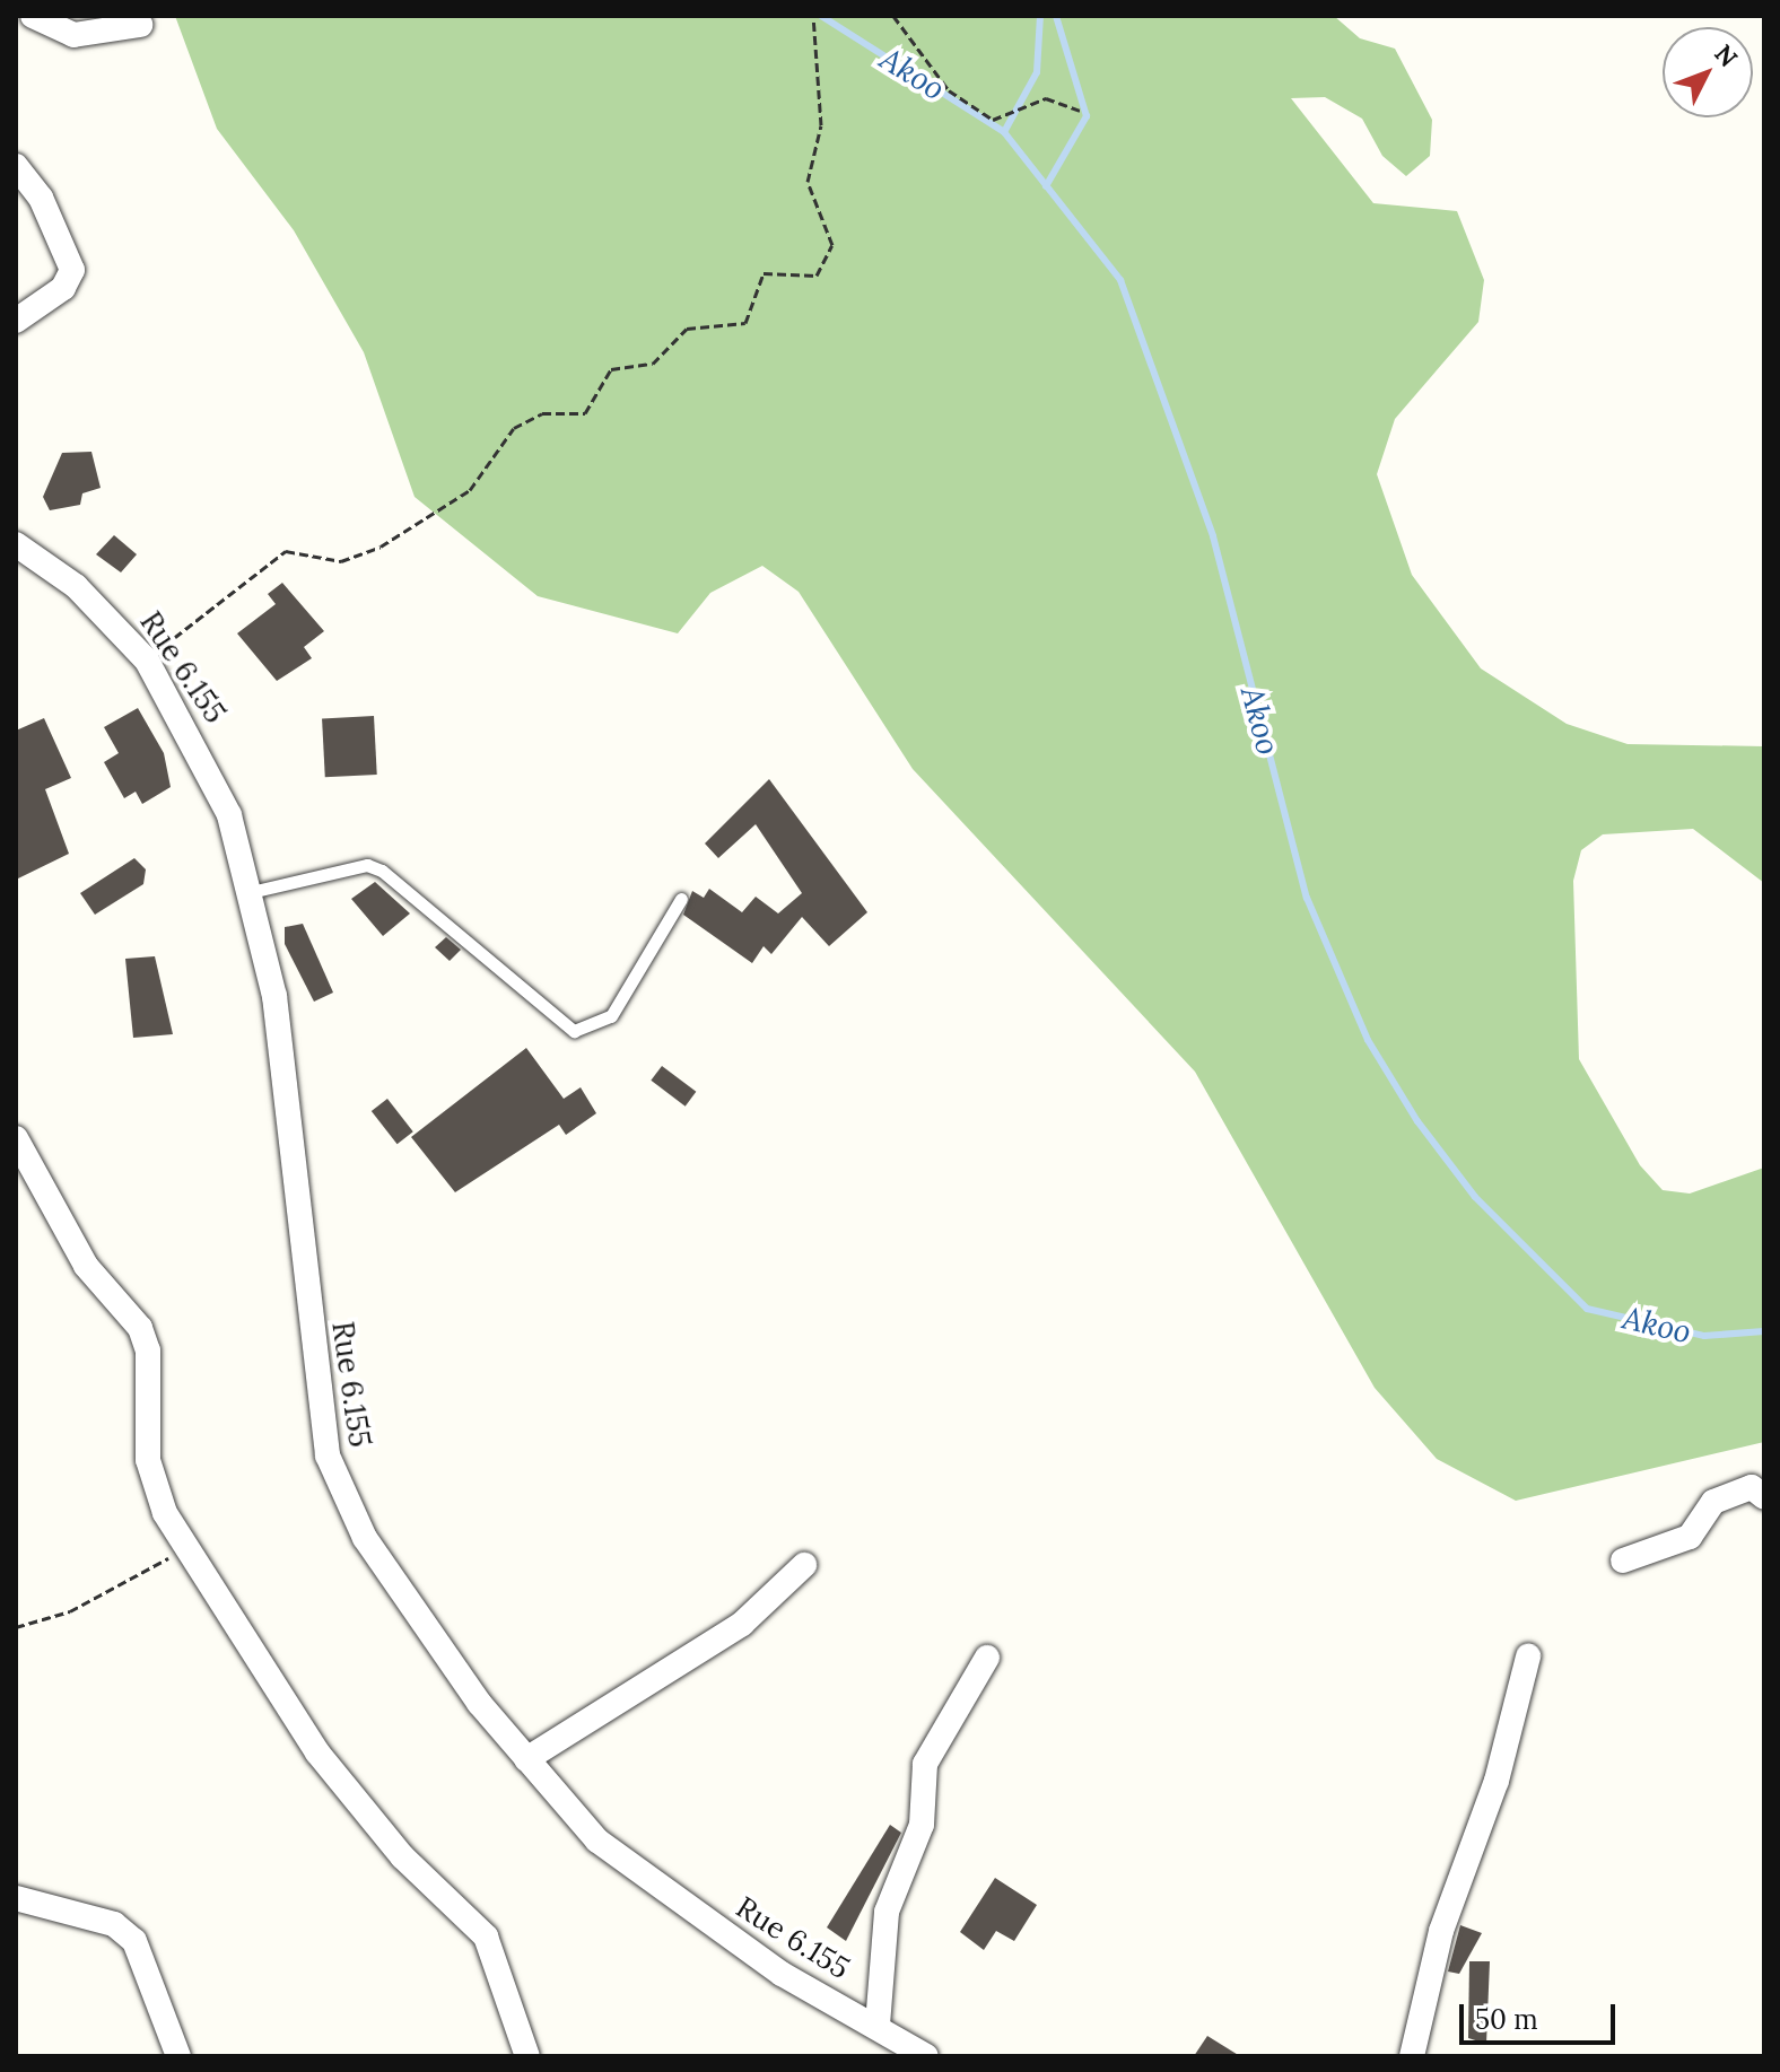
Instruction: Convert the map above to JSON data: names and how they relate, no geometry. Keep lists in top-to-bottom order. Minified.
{"streets":{"street":["Rue 6.155"]},"water":["Akoo"],"scale_bar":"50 m","north":"top right"}
